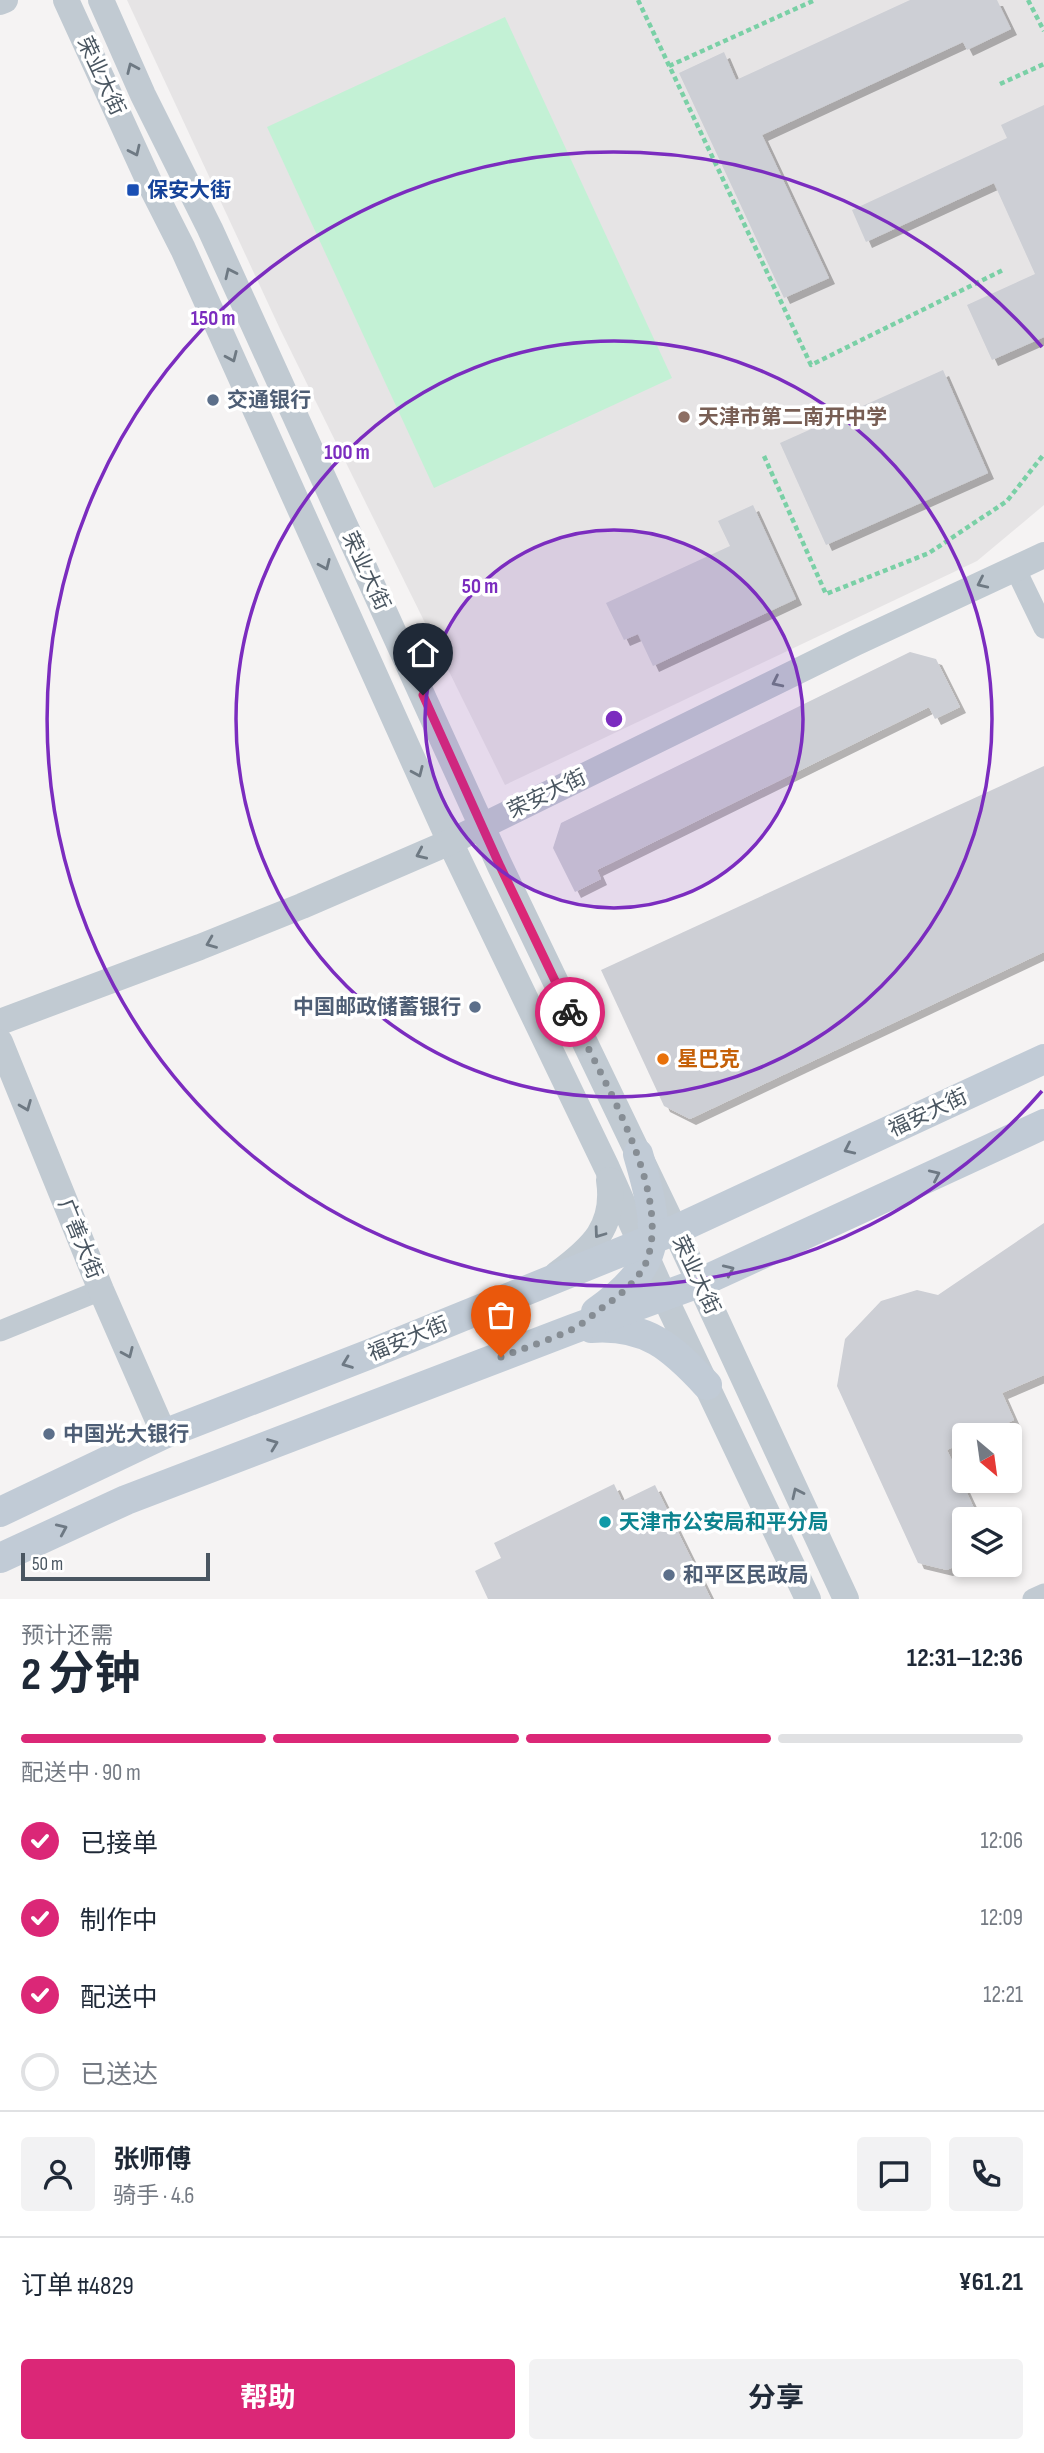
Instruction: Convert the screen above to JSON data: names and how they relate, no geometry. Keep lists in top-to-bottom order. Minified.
{"streets":{"main road":["福安大街"],"street":["荣业大街","荣安大街","广善大街"]},"crossings":[["荣业大街","荣安大街"],["荣业大街","福安大街"],["福安大街","广善大街"]],"one_way":["荣安大街","广善大街"],"places":{"transit":["保安大街"],"other":["交通银行","天津市第二南开中学","中国邮政储蓄银行","星巴克","中国光大银行","天津市公安局和平分局","和平区民政局"]},"scale_bar":"50 m","north":"bottom right","page":{"scale":"50 m","heading":["2 分钟","预计还需","12:31–12:36"],"panel":["张师傅","骑手 · 4.6","订单 #4829","¥61.21"],"bar":"配送中 · 90 m","list":[["已接单","12:06"],["制作中","12:09"],["配送中","12:21"],"已送达"],"buttons":["帮助","分享"]},"rings":["150 m","100 m","50 m"]}
